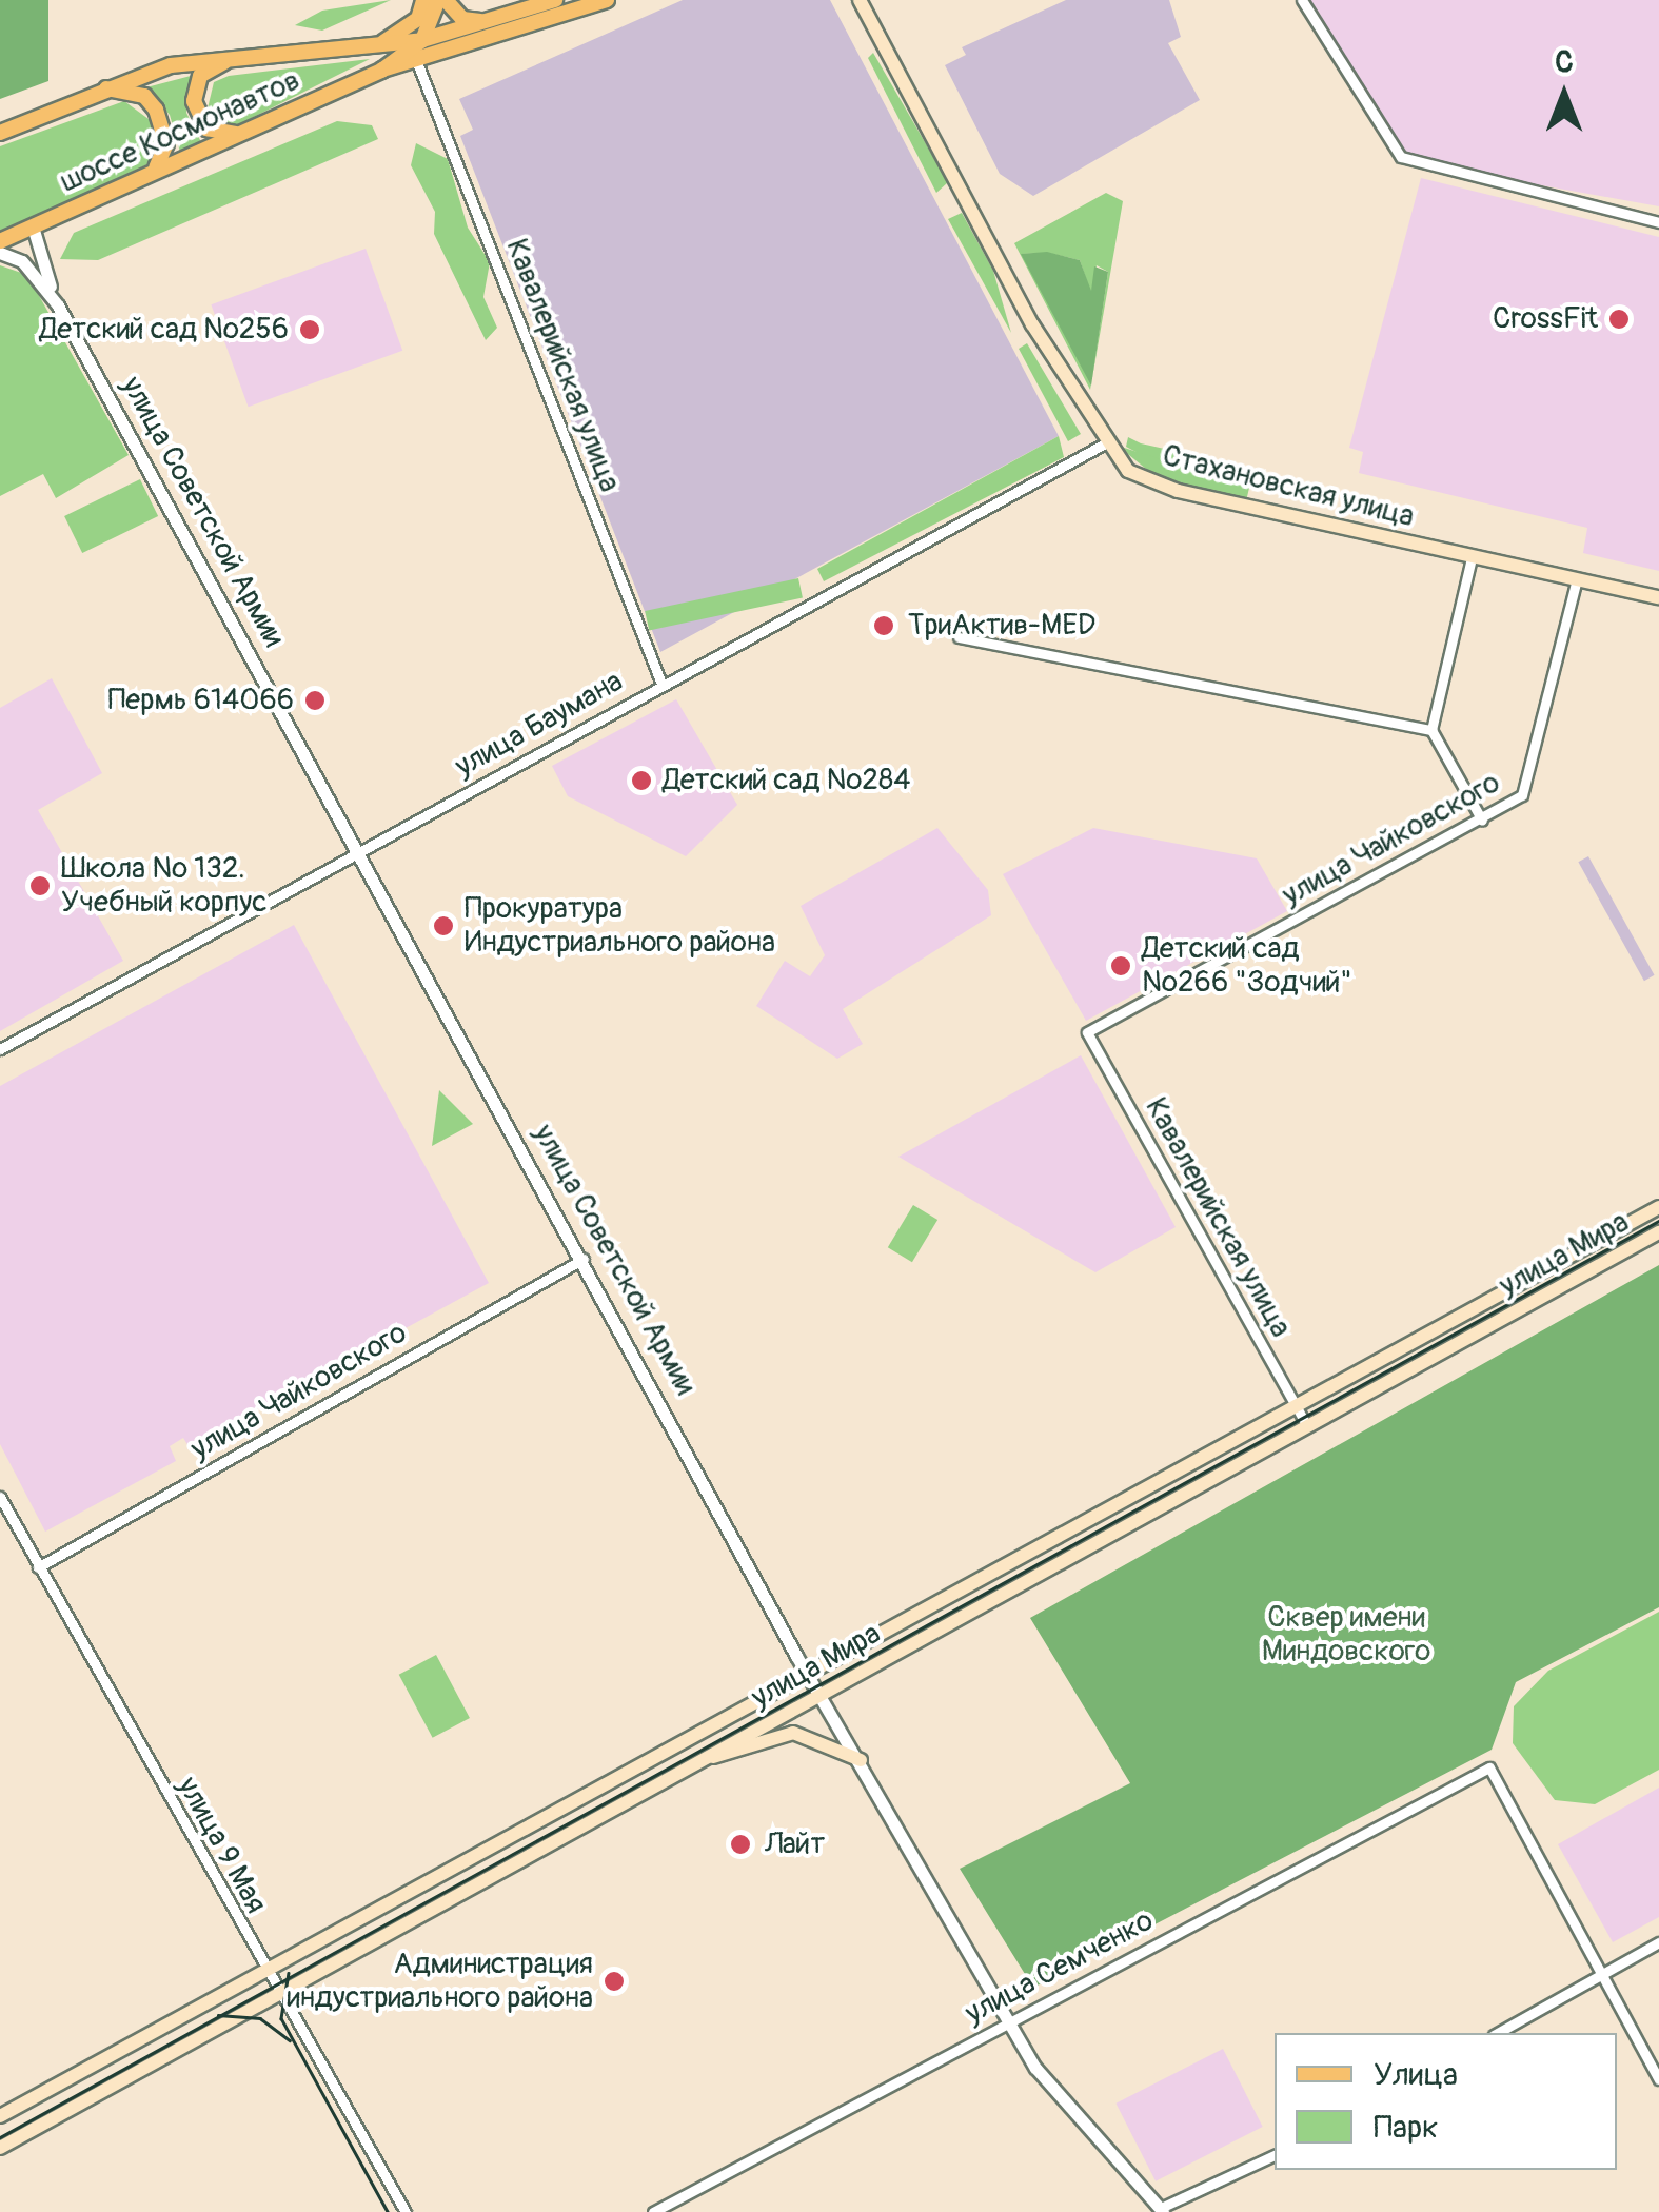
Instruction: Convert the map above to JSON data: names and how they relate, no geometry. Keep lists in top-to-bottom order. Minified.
{"streets":{"main road":["шоссе Космонавтов","Стахановская улица","улица Мира"],"street":["Кавалерийская улица","улица Советской Армии","улица Баумана","улица Чайковского","улица 9 Мая","улица Семченко"]},"crossings":[["шоссе Космонавтов","Кавалерийская улица"],["шоссе Космонавтов","улица Советской Армии"],["Кавалерийская улица","улица Баумана"],["Кавалерийская улица","улица Чайковского"],["Кавалерийская улица","улица Мира"],["Стахановская улица","улица Баумана"],["Стахановская улица","улица Чайковского"],["улица Советской Армии","улица Баумана"],["улица Советской Армии","улица Чайковского"],["улица Советской Армии","улица Мира"],["улица Советской Армии","улица Семченко"],["улица Чайковского","улица 9 Мая"],["улица Мира","улица 9 Мая"]],"parks":["Сквер имени Миндовского"],"places":["CrossFit","Детский сад №256","ТриАктив-MED","Пермь 614066","Детский сад №284","Школа № 132. Учебный корпус","Прокуратура Индустриального района","Детский сад №266 \"Зодчий\"","Лайт","Администрация индустриального района"],"legend":["Улица","Парк"],"north":"top"}
